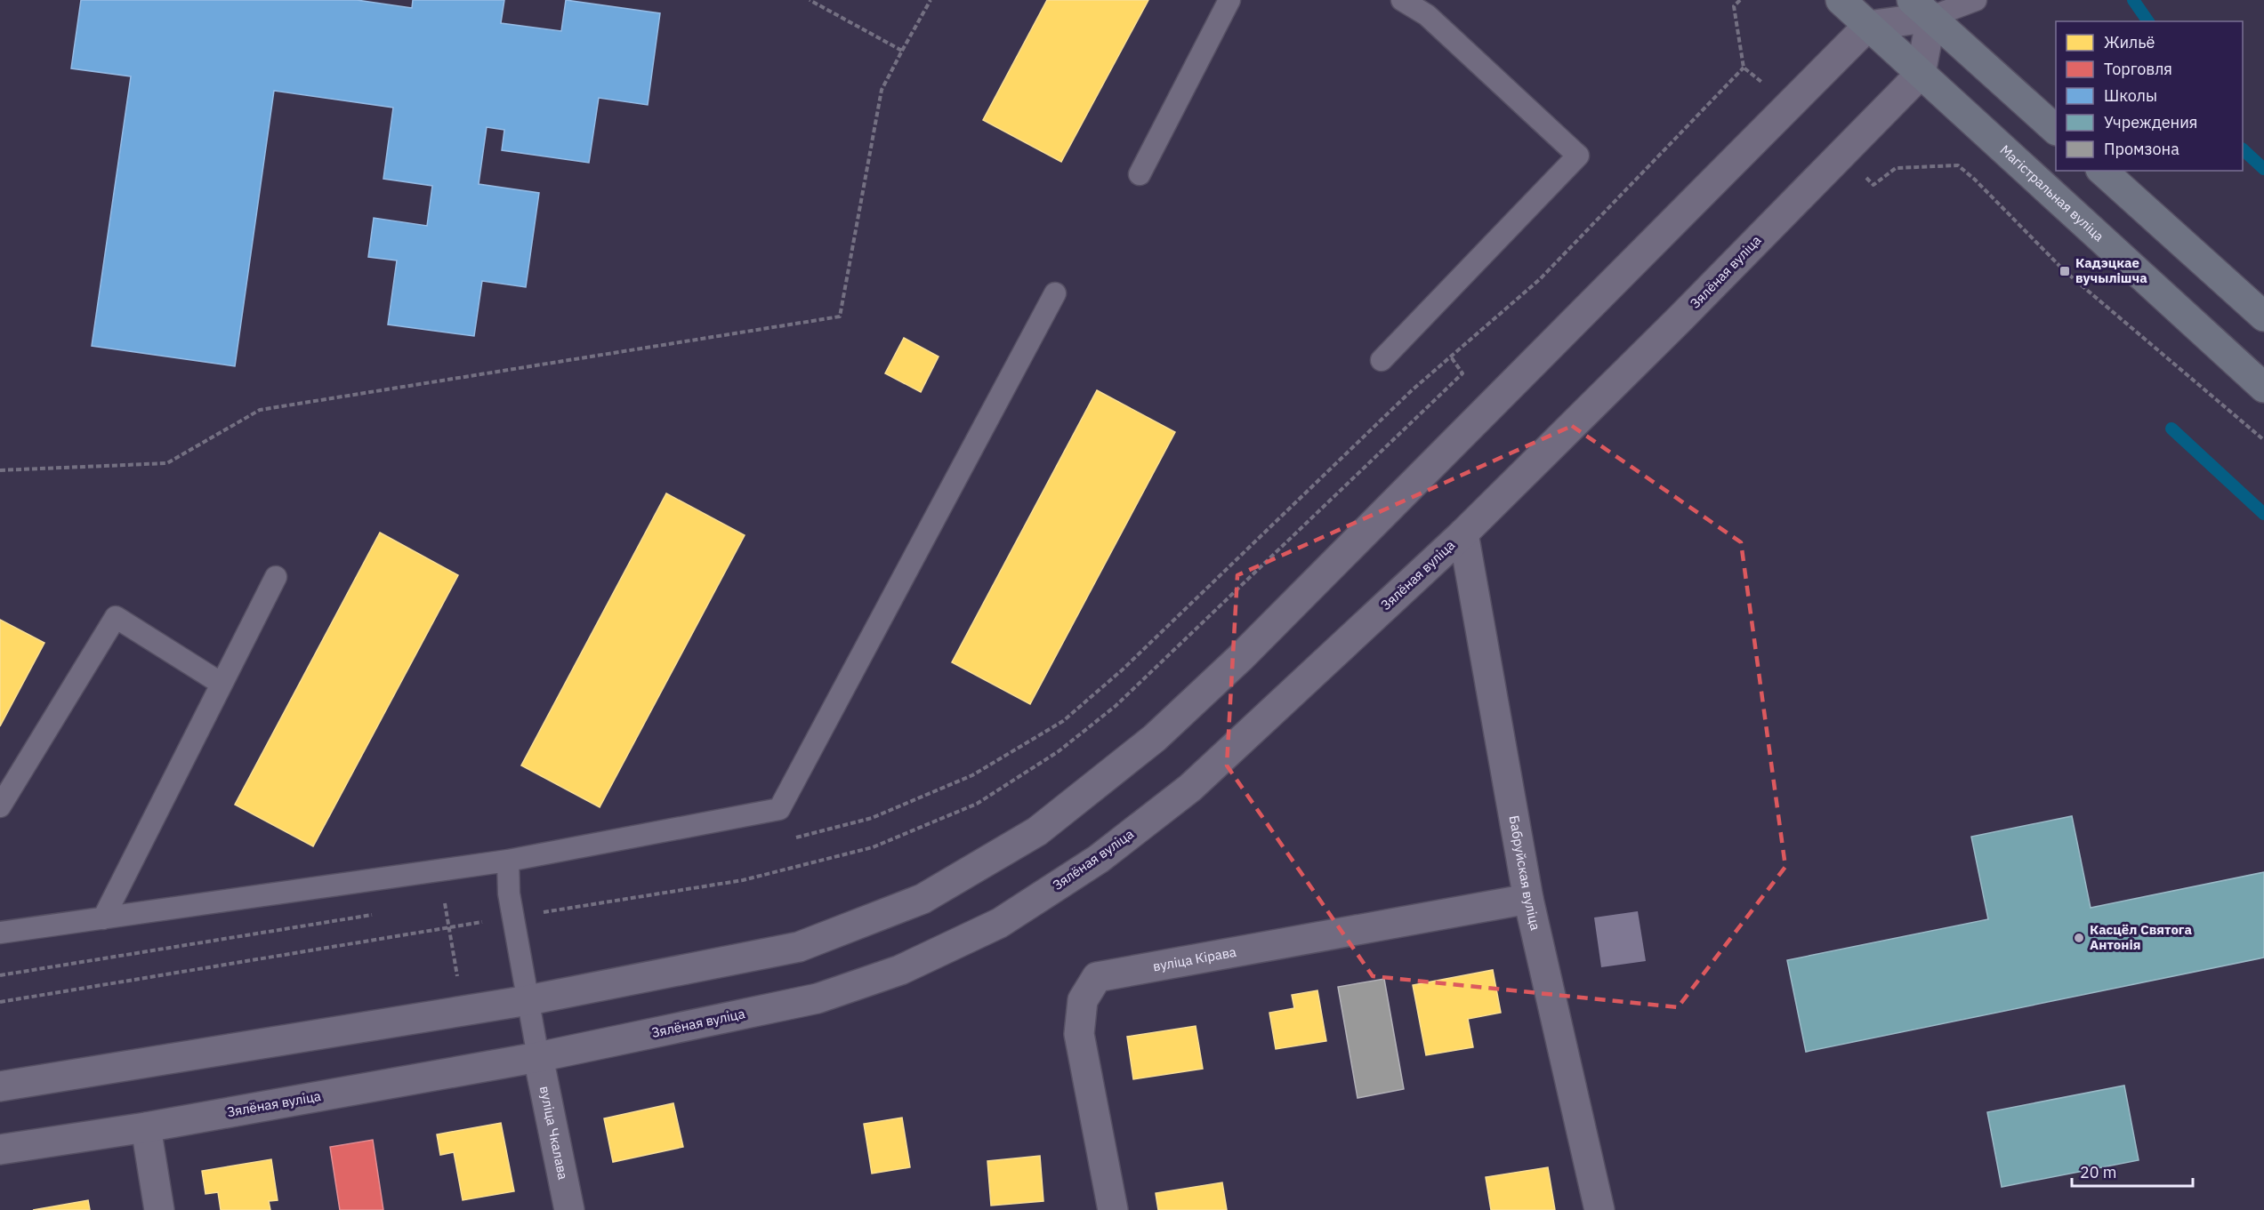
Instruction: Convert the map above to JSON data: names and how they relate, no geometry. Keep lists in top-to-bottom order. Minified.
{"streets":{"main road":["Магістральная вуліца"],"street":["Зялёная вуліца","Бабруйская вуліца","вуліца Кірава","вуліца Чкалава"]},"crossings":[["Магістральная вуліца","Зялёная вуліца"],["Зялёная вуліца","Бабруйская вуліца"],["Зялёная вуліца","вуліца Чкалава"],["Бабруйская вуліца","вуліца Кірава"]],"places":{"transit":["Кадэцкае вучылішча"],"other":["Касцёл Святога Антонія"]},"legend":["Жильё","Торговля","Школы","Учреждения","Промзона"],"scale_bar":"20 m"}
